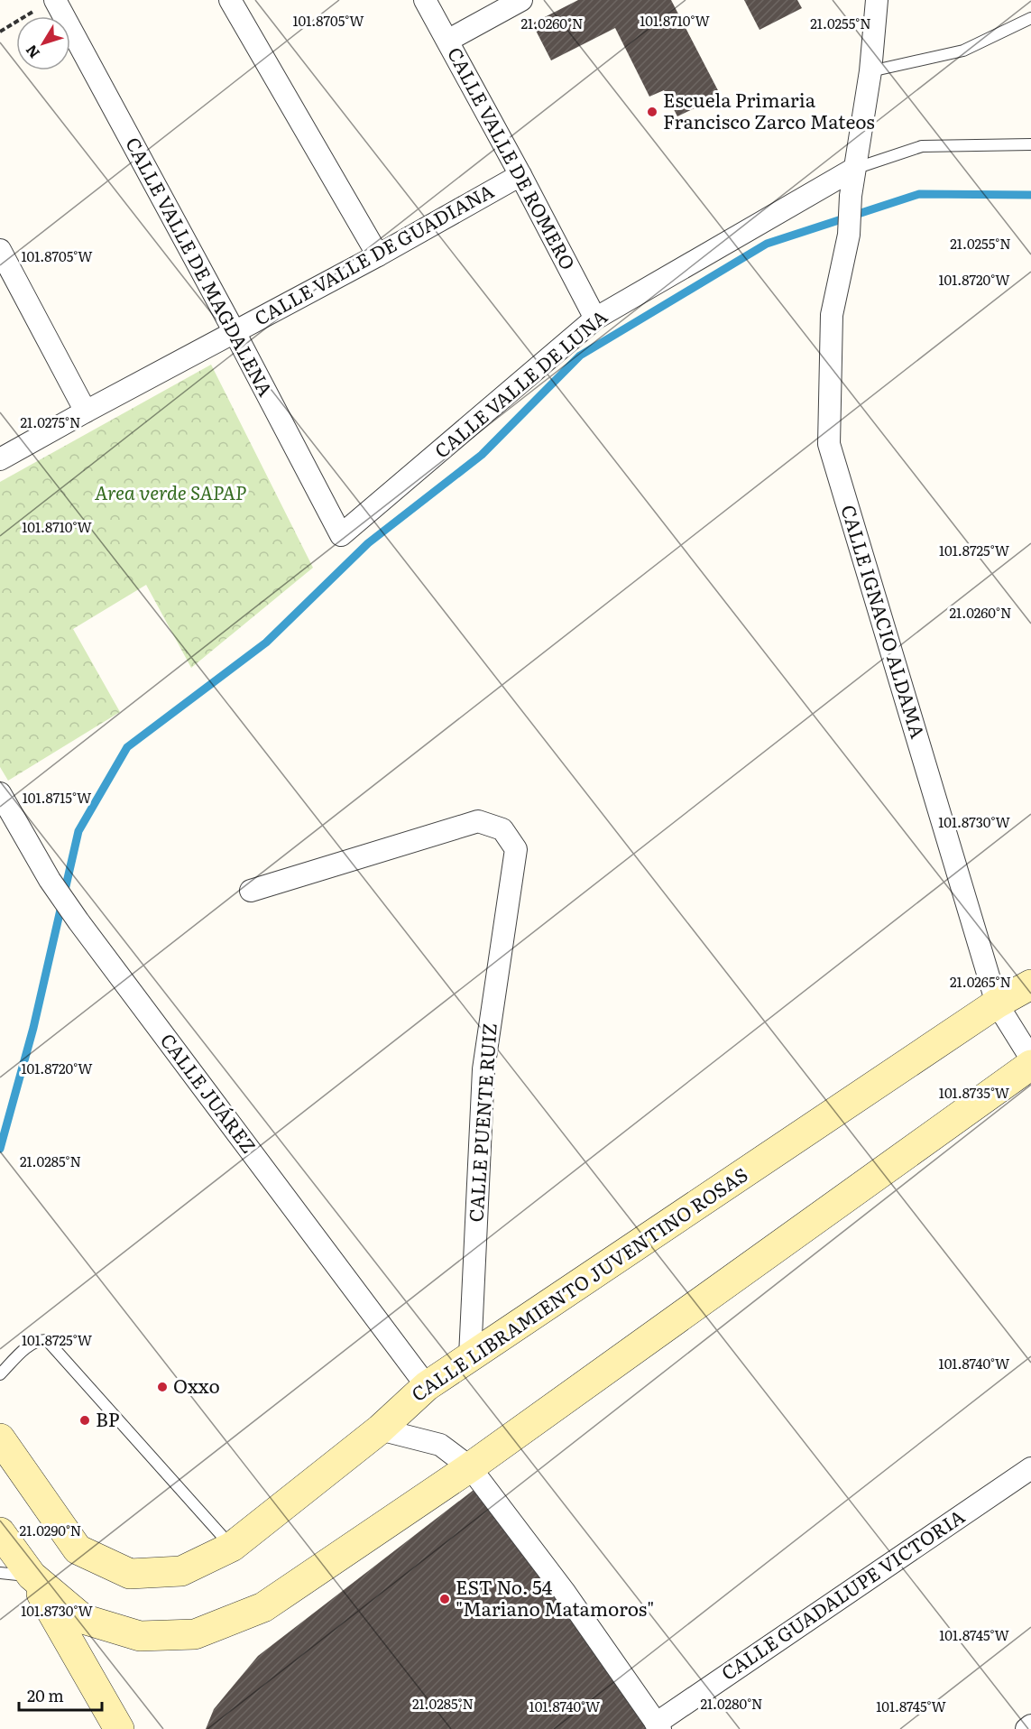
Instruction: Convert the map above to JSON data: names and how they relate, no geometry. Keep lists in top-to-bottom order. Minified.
{"streets":{"main road":["CALLE LIBRAMIENTO JUVENTINO ROSAS"],"street":["CALLE VALLE DE ROMERO","CALLE VALLE DE GUADIANA","CALLE VALLE DE MAGDALENA","CALLE VALLE DE LUNA","CALLE IGNACIO ALDAMA","CALLE JUÁREZ","CALLE PUENTE RUIZ","CALLE GUADALUPE VICTORIA"]},"crossings":[["CALLE VALLE DE ROMERO","CALLE VALLE DE GUADIANA"],["CALLE VALLE DE ROMERO","CALLE VALLE DE LUNA"],["CALLE VALLE DE GUADIANA","CALLE VALLE DE MAGDALENA"],["CALLE VALLE DE MAGDALENA","CALLE VALLE DE LUNA"],["CALLE VALLE DE LUNA","CALLE IGNACIO ALDAMA"],["CALLE IGNACIO ALDAMA","CALLE LIBRAMIENTO JUVENTINO ROSAS"],["CALLE JUÁREZ","CALLE LIBRAMIENTO JUVENTINO ROSAS"],["CALLE PUENTE RUIZ","CALLE LIBRAMIENTO JUVENTINO ROSAS"]],"parks":["Area verde SAPAP"],"places":["Escuela Primaria Francisco Zarco Mateos","Oxxo","BP","EST No. 54 \"Mariano Matamoros\""],"scale_bar":"20 m","north":"bottom left","coordinates":["101.8705°W","101.8710°W","21.0260°N","21.0255°N","101.8720°W","21.0275°N","101.8725°W","101.8715°W","101.8730°W","21.0265°N","101.8735°W","21.0285°N","101.8740°W","21.0290°N","101.8745°W","21.0280°N"]}
